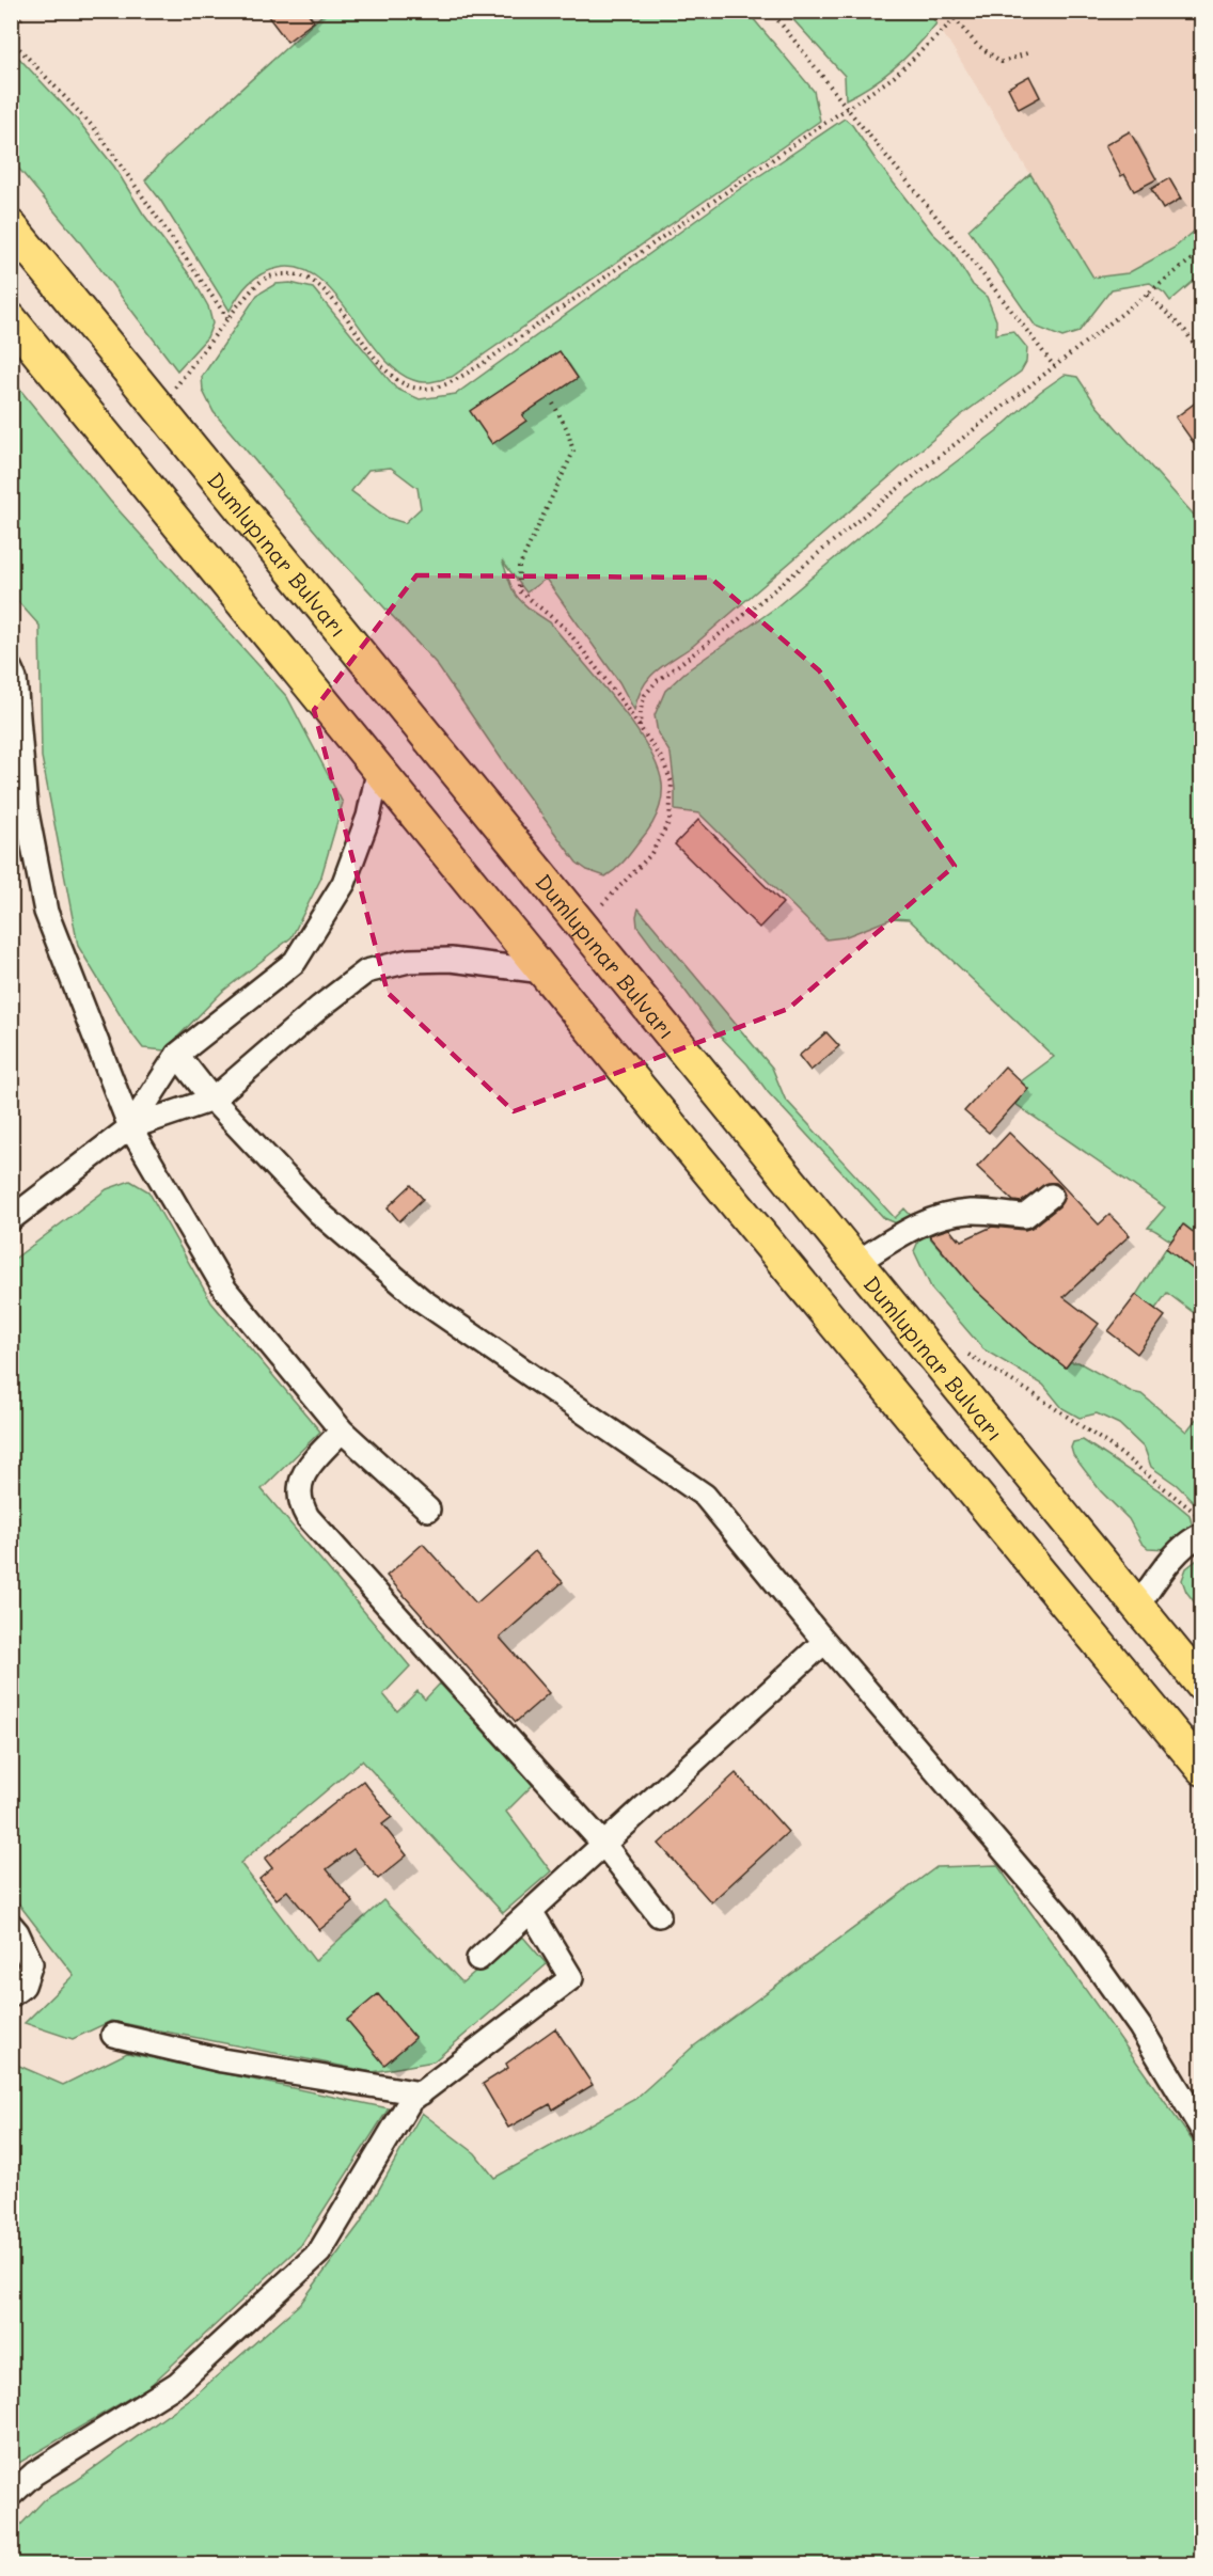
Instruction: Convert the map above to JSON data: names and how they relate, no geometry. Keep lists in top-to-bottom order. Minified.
{"streets":{"highway":["Dumlupınar Bulvarı"]}}
